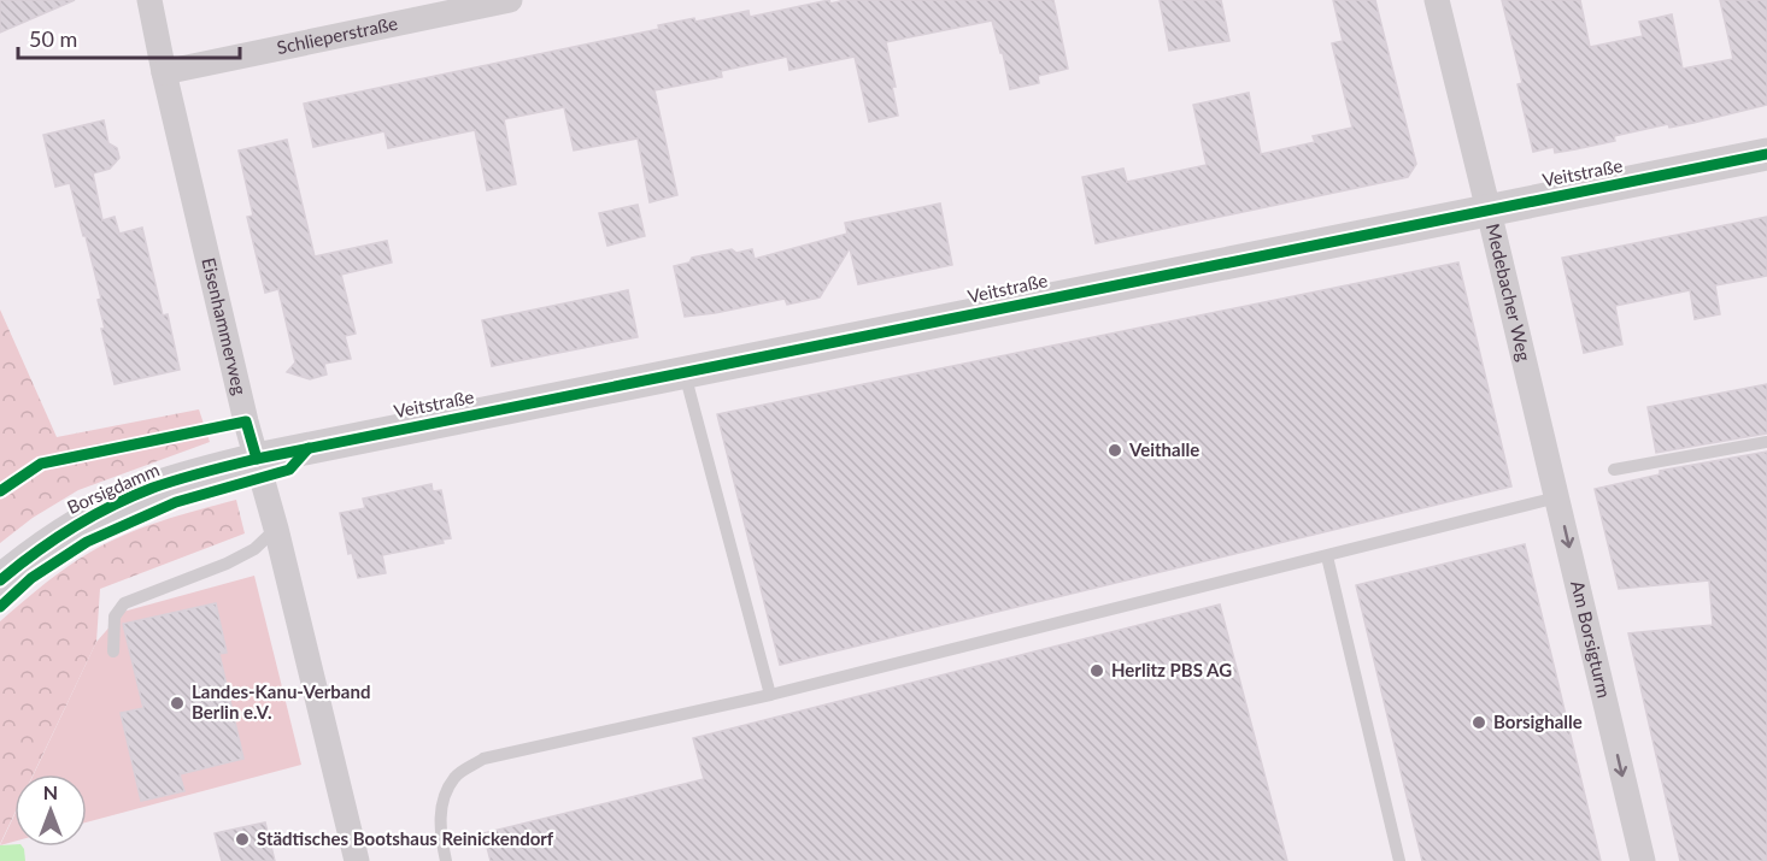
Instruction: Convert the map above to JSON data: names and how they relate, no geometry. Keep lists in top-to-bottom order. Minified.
{"streets":{"street":["Schlieperstraße","Veitstraße","Medebacher Weg","Eisenhammerweg","Borsigdamm","Am Borsigturm"]},"crossings":[["Schlieperstraße","Eisenhammerweg"],["Veitstraße","Medebacher Weg"],["Veitstraße","Eisenhammerweg"],["Veitstraße","Borsigdamm"],["Medebacher Weg","Am Borsigturm"],["Eisenhammerweg","Borsigdamm"]],"one_way":["Am Borsigturm"],"places":["Veithalle","Herlitz PBS AG","Landes-Kanu-Verband Berlin e.V.","Borsighalle","Städtisches Bootshaus Reinickendorf"],"scale_bar":"50 m","north":"top"}
